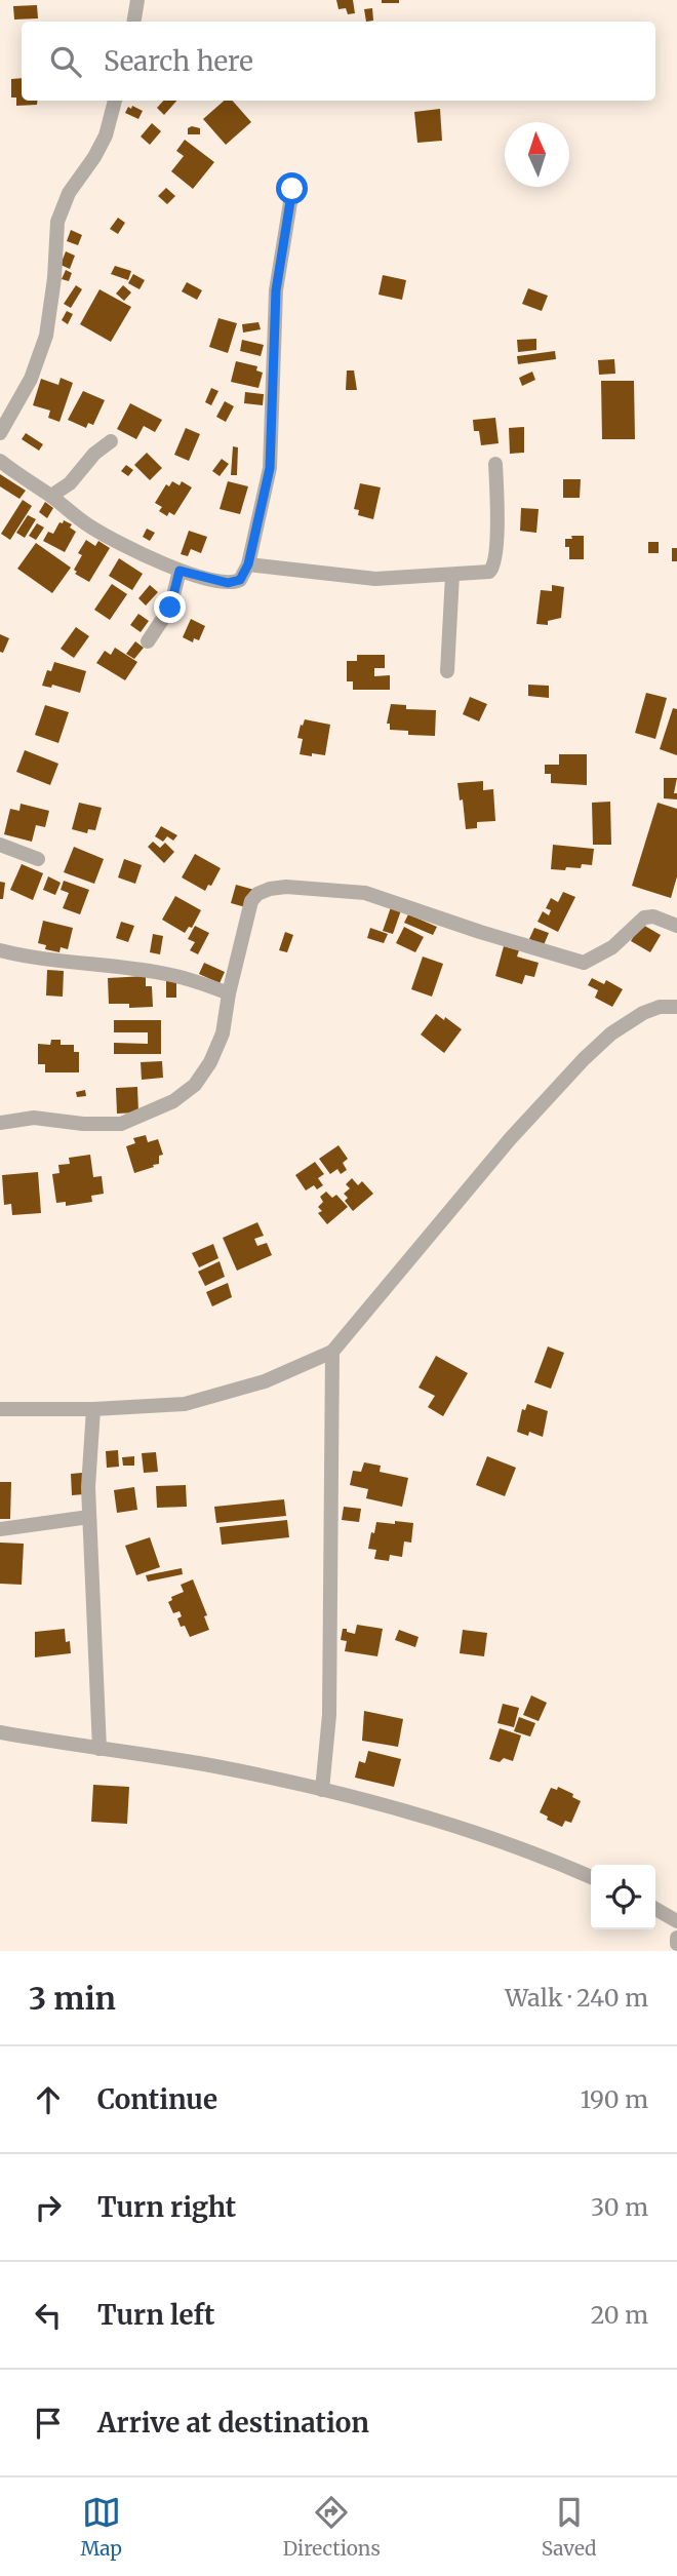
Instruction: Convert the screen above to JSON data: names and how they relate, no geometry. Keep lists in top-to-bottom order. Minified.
{"north":"top","page":{"search":"Search here","heading":["3 min","Walk · 240 m"],"list":[["Continue","190 m"],["Turn right","30 m"],["Turn left","20 m"],"Arrive at destination"],"nav":["Map","Directions","Saved"]}}
